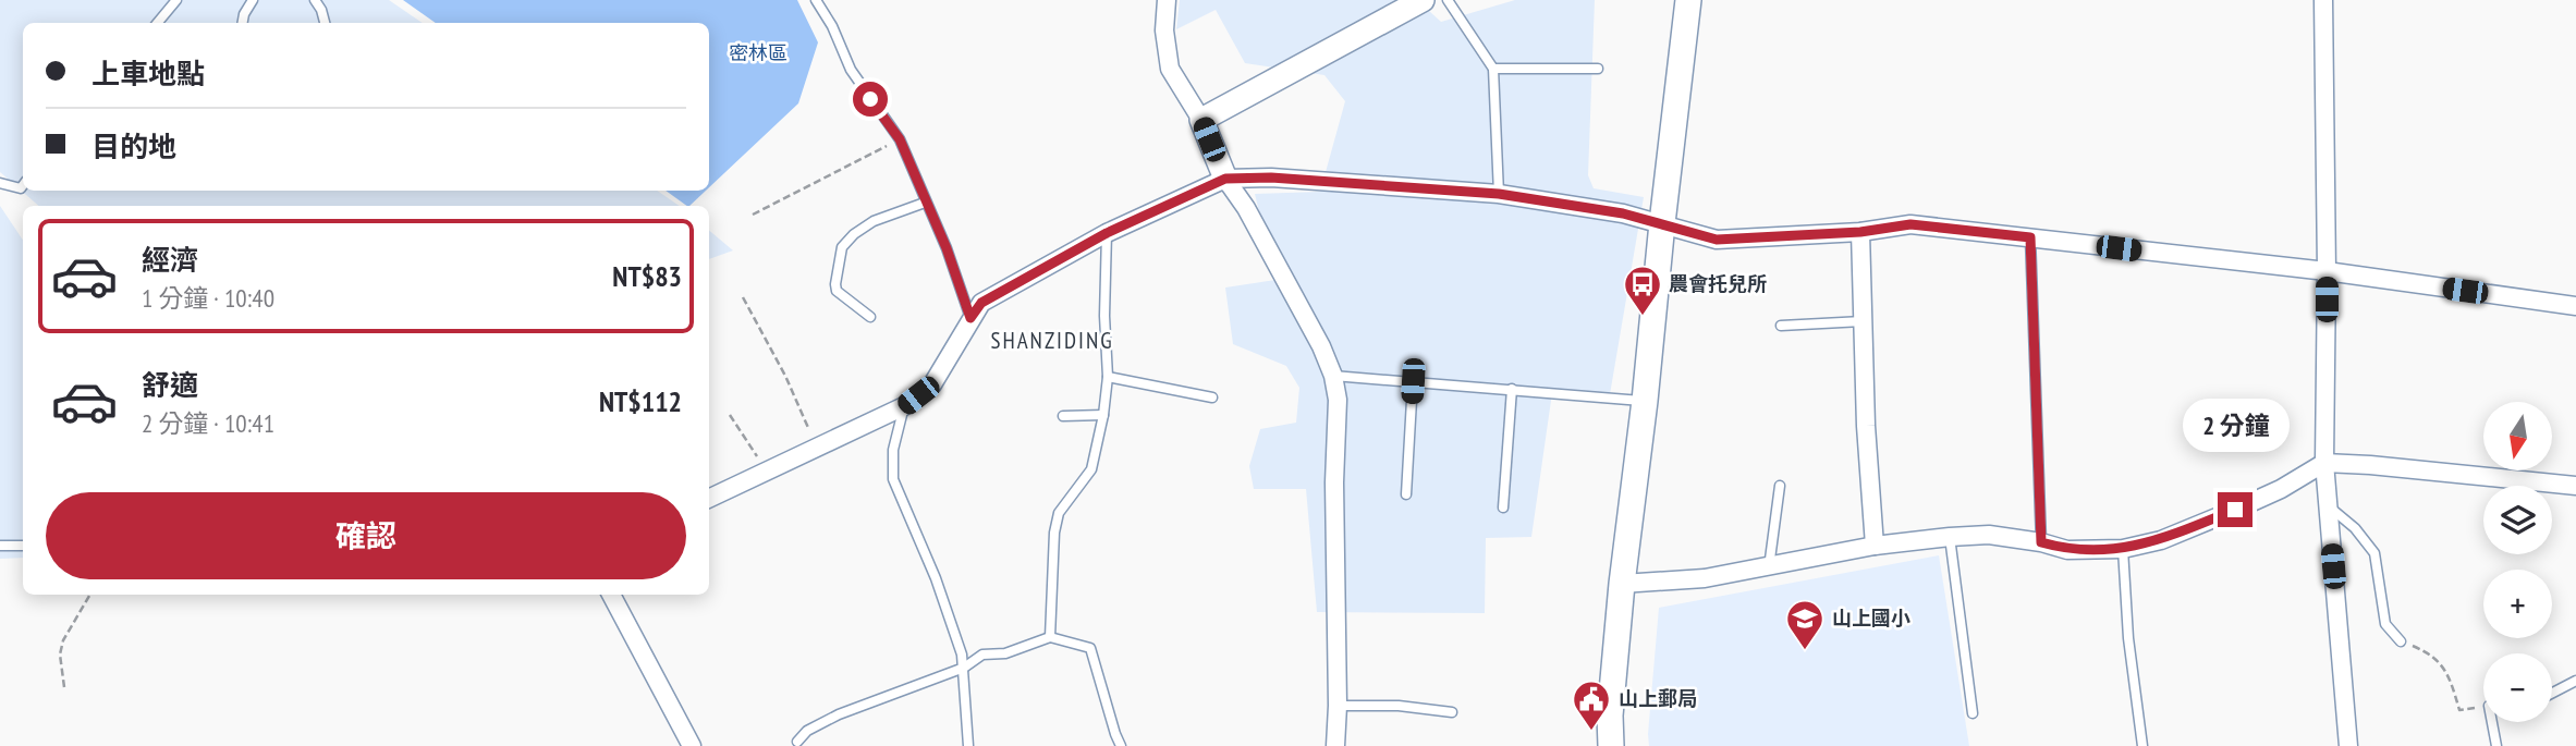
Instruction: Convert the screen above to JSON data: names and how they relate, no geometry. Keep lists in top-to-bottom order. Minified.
{"districts":["SHANZIDING"],"parks":["密林區"],"places":{"bus stop":["農會托兒所"],"school or university":["山上國小"],"public building":["山上郵局"]},"north":"bottom","page":{"banner":["上車地點","目的地"],"list":[{"name":"經濟","note":"1 分鐘 · 10:40","value":"NT$83"},{"name":"舒適","note":"2 分鐘 · 10:41","value":"NT$112"}],"bubble":"2 分鐘","map_buttons":["+","−"],"buttons":"確認"}}
